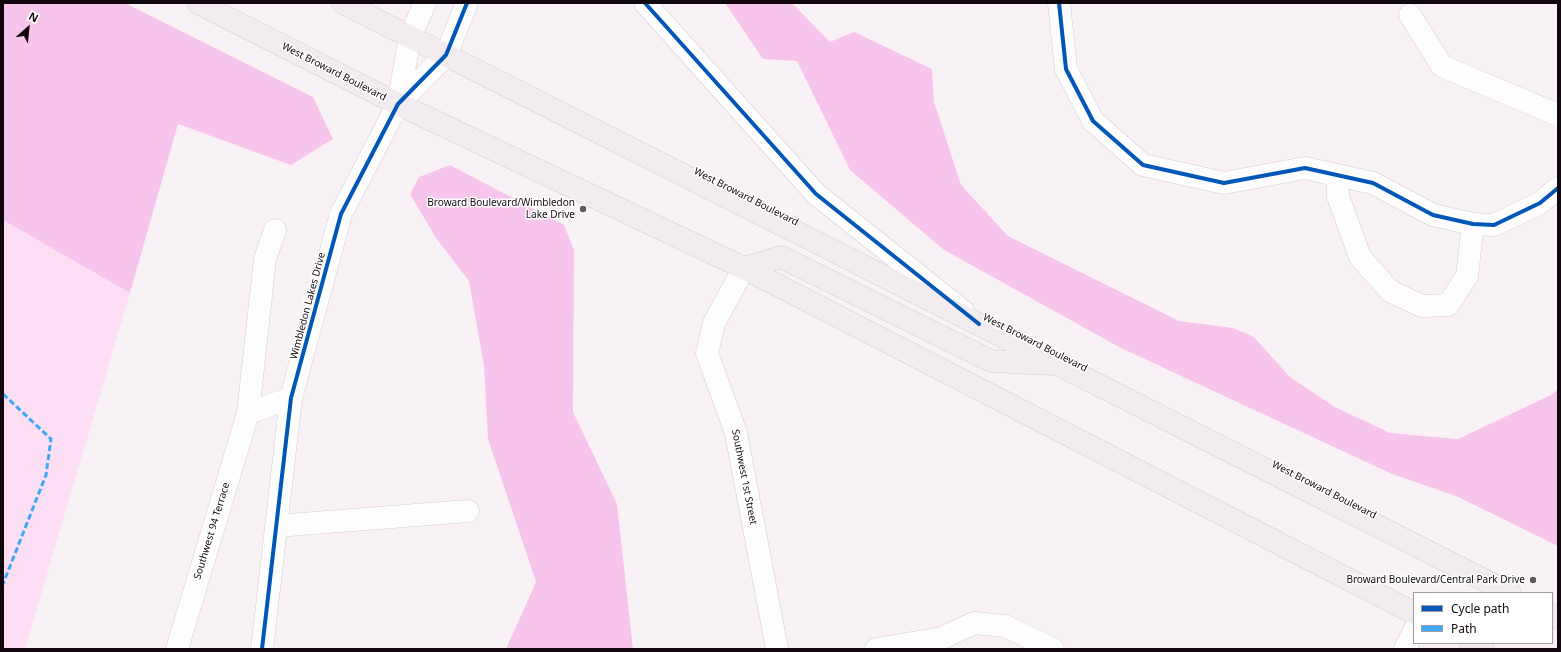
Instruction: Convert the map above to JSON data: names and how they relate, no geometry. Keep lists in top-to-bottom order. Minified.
{"streets":{"main road":["West Broward Boulevard"],"street":["Wimbledon Lakes Drive","Southwest 1st Street","Southwest 94 Terrace"]},"crossings":[["West Broward Boulevard","Wimbledon Lakes Drive"],["West Broward Boulevard","Southwest 1st Street"]],"places":["Broward Boulevard/Wimbledon Lake Drive","Broward Boulevard/Central Park Drive"],"legend":["Cycle path","Path"],"north":"top right"}
